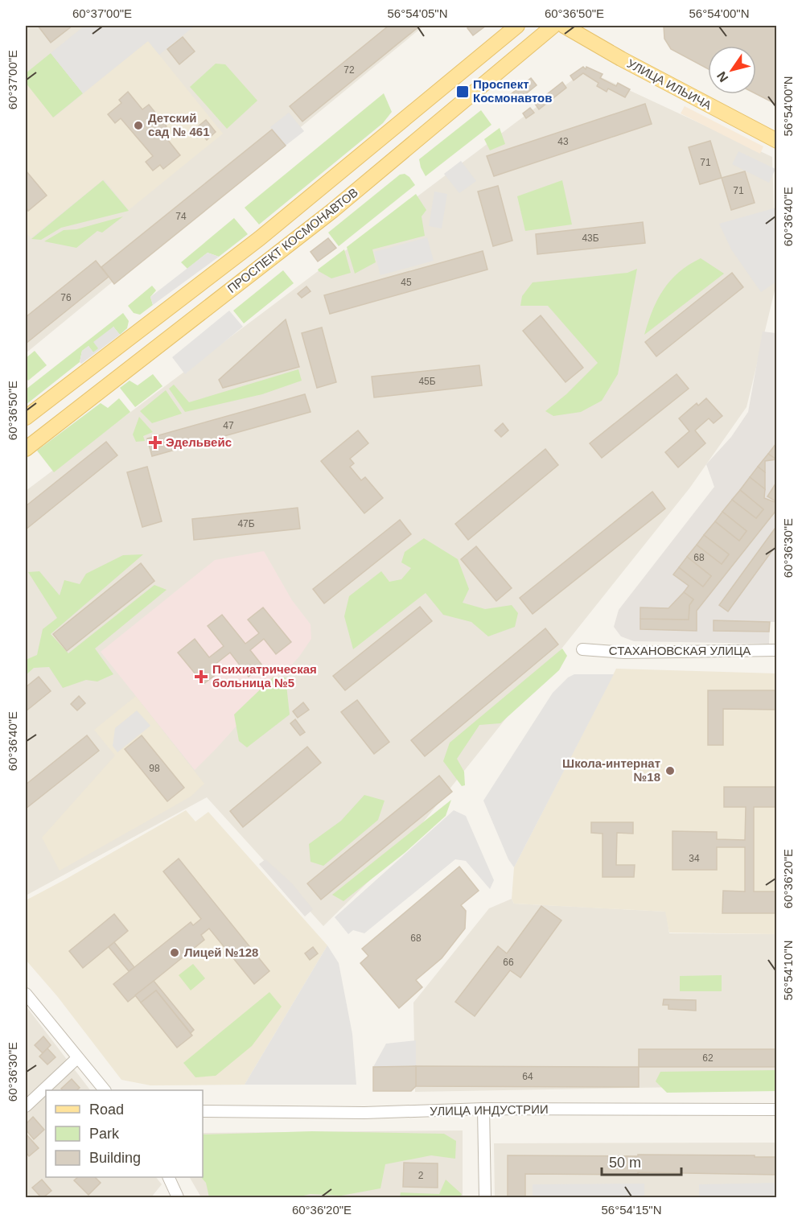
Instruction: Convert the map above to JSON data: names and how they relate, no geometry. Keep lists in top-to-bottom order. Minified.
{"streets":{"main road":["УЛИЦА ИЛЬИЧА","ПРОСПЕКТ КОСМОНАВТОВ"],"street":["СТАХАНОВСКАЯ УЛИЦА","УЛИЦА ИНДУСТРИИ"]},"places":{"transit":["Проспект Космонавтов"],"other":["Детский сад № 461","Школа-интернат №18","Лицей №128"],"health":["Эдельвейс","Психиатрическая больница №5"]},"house_numbers":["72","43","71","71","74","43Б","45","76","45Б","47","47Б","68","98","34","68","66","62","64","2"],"legend":["Road","Park","Building"],"scale_bar":"50 m","north":"bottom left","coordinates":["60°37'00\"E","56°54'05\"N","60°36'50\"E","56°54'00\"N","60°36'40\"E","60°36'30\"E","60°36'20\"E","56°54'10\"N","56°54'15\"N"]}
